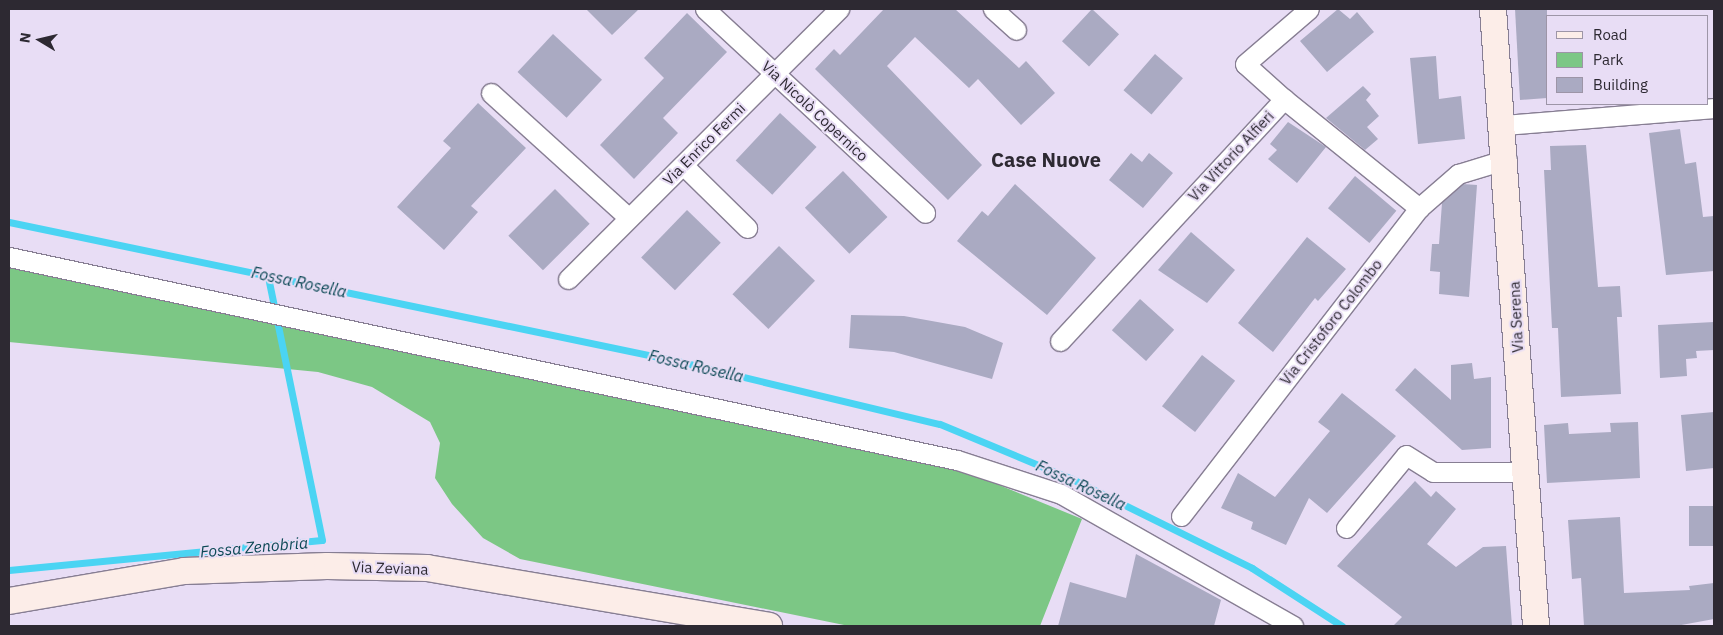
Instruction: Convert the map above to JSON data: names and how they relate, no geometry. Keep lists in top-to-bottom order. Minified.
{"streets":{"street":["Via Nicolò Copernico","Via Enrico Fermi","Via Vittorio Alfieri","Via Serena","Via Cristoforo Colombo","Via Zeviana"]},"crossings":[["Via Nicolò Copernico","Via Enrico Fermi"],["Via Vittorio Alfieri","Via Cristoforo Colombo"],["Via Serena","Via Cristoforo Colombo"]],"districts":["Case Nuove"],"water":["Fossa Rosella","Fossa Zenobria"],"legend":["Road","Park","Building"],"north":"left"}
